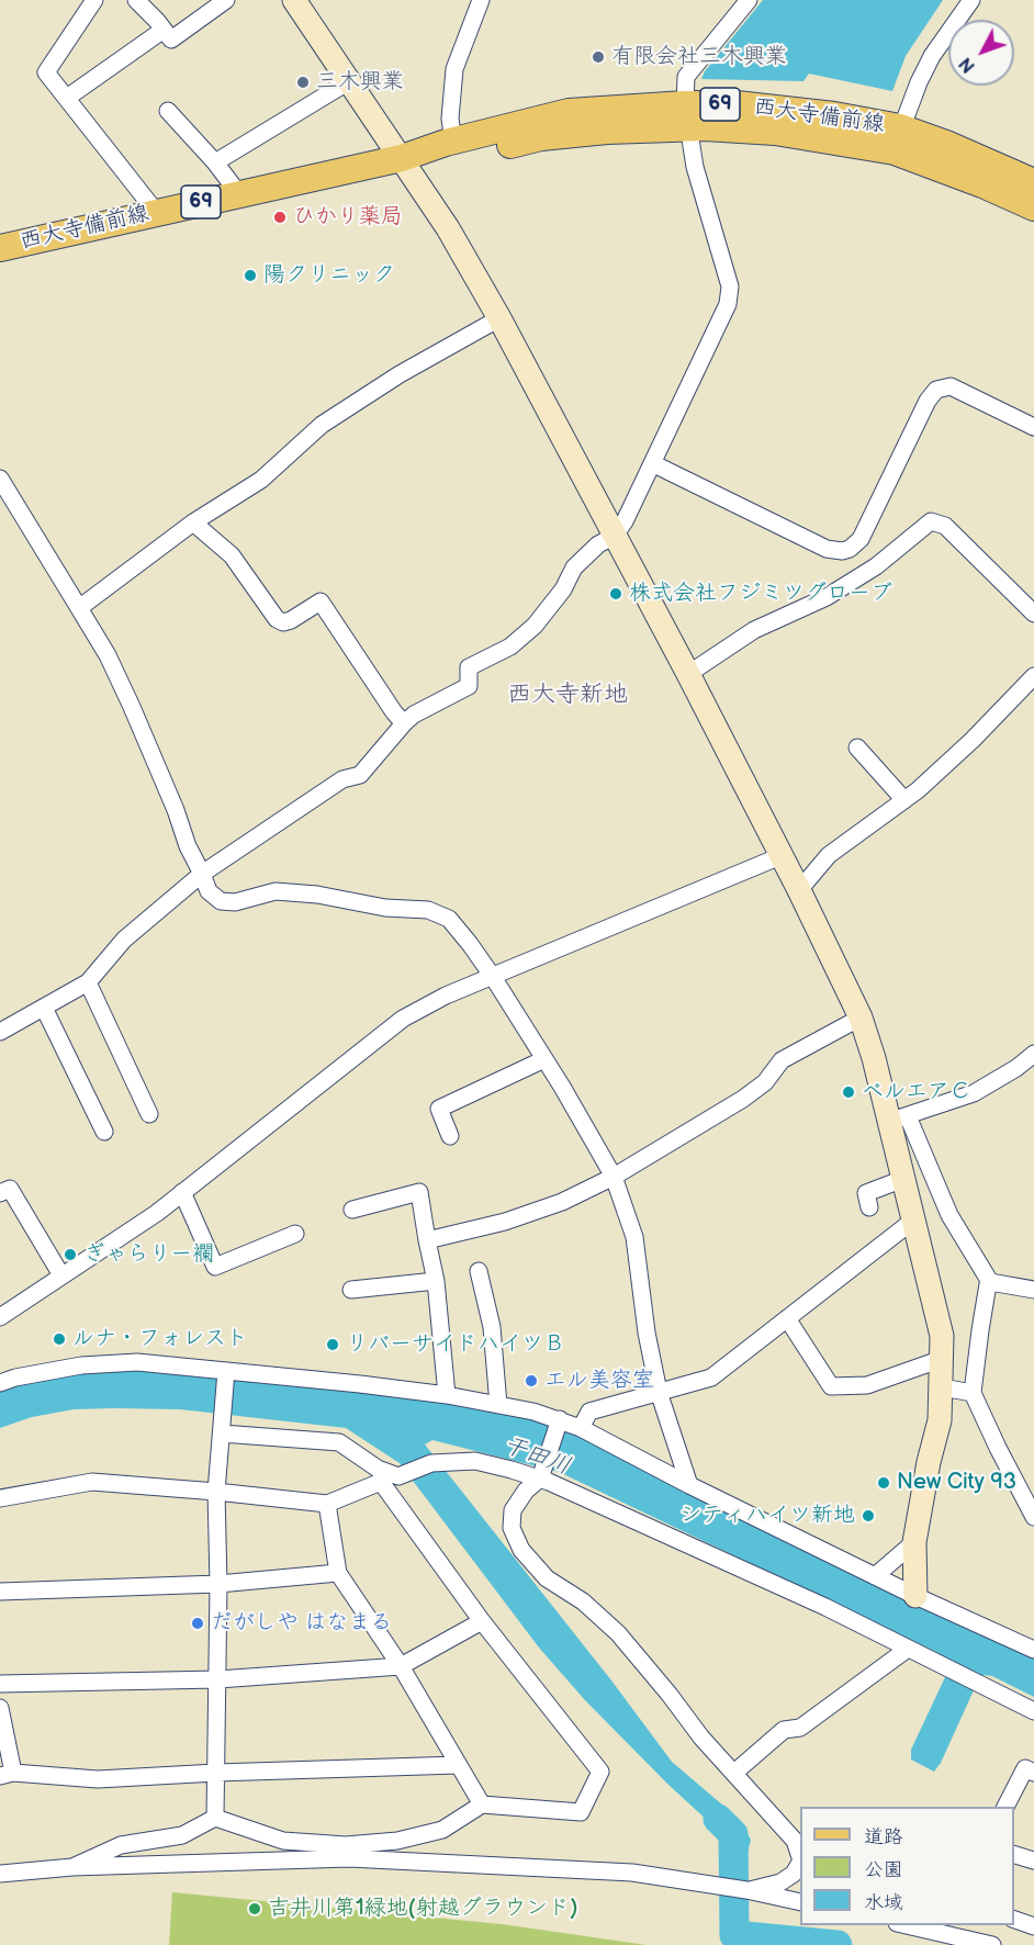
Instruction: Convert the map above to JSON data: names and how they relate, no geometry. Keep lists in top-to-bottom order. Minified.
{"streets":{"main road":["69","西大寺備前線"]},"districts":["西大寺新地"],"water":["干田川"],"places":["有限会社三木興業","三木興業","ひかり薬局","陽クリニック","株式会社フジミツグローブ","ベルエアＣ","ぎゃらりー襴","ルナ・フォレスト","リバーサイドハイツＢ","エル美容室","New City 93","シティハイツ新地","だがしや はなまる","吉井川第1緑地(射越グラウンド)"],"legend":["道路","公園","水域"],"north":"bottom left"}
